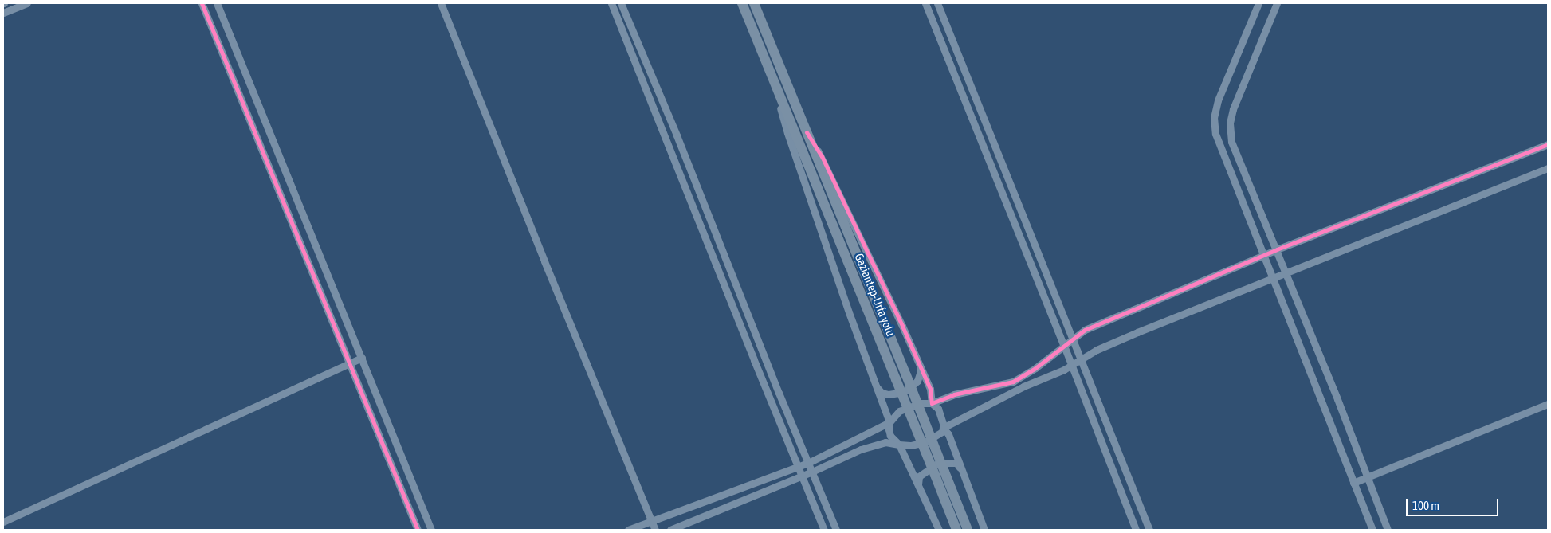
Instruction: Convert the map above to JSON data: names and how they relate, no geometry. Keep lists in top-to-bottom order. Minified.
{"streets":{"highway":["Gaziantep-Urfa yolu"]},"scale_bar":"100 m"}
